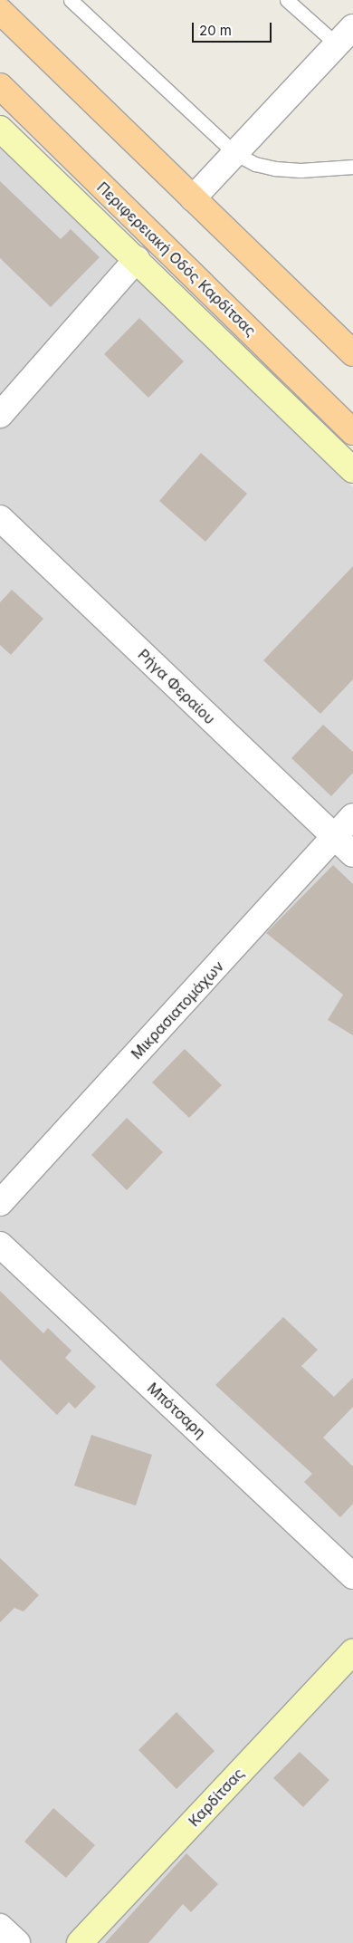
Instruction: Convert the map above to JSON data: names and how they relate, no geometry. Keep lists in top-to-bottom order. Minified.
{"streets":{"main road":["Περιφερειακή Οδός Καρδίτσας"],"street":["Ρήγα Φεραίου","Μικρασιατομάχων","Μπότσαρη","Καρδίτσας"]},"crossings":[["Ρήγα Φεραίου","Μικρασιατομάχων"]],"scale_bar":"20 m"}
